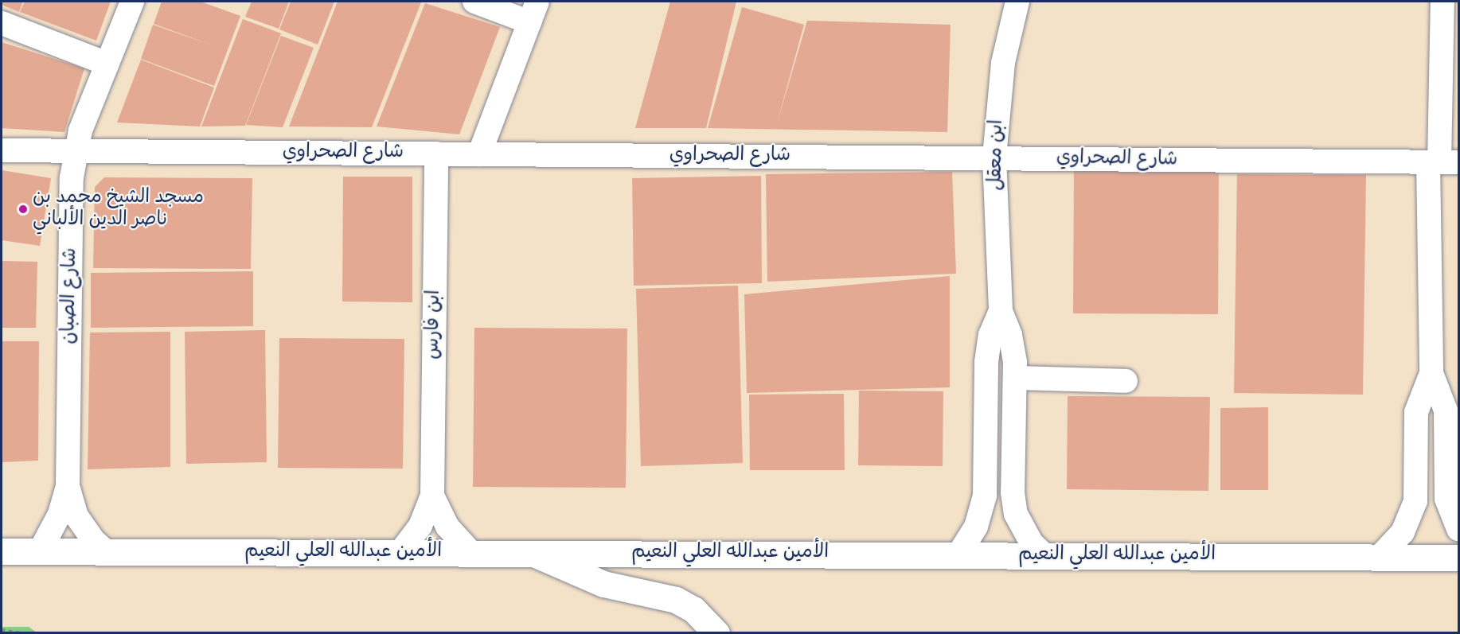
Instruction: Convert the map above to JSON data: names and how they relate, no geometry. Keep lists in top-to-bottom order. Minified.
{"streets":{"main road":["الأمين عبدالله العلي النعيم"],"street":["شارع الصحراوي","ابن معقل","شارع الصبان","ابن فارس"]},"crossings":[["شارع الصحراوي","ابن معقل"],["شارع الصحراوي","شارع الصبان"],["شارع الصحراوي","ابن فارس"],["ابن معقل","الأمين عبدالله العلي النعيم"]],"places":["مسجد الشيخ محمد بن ناصر الدين الألباني"]}
